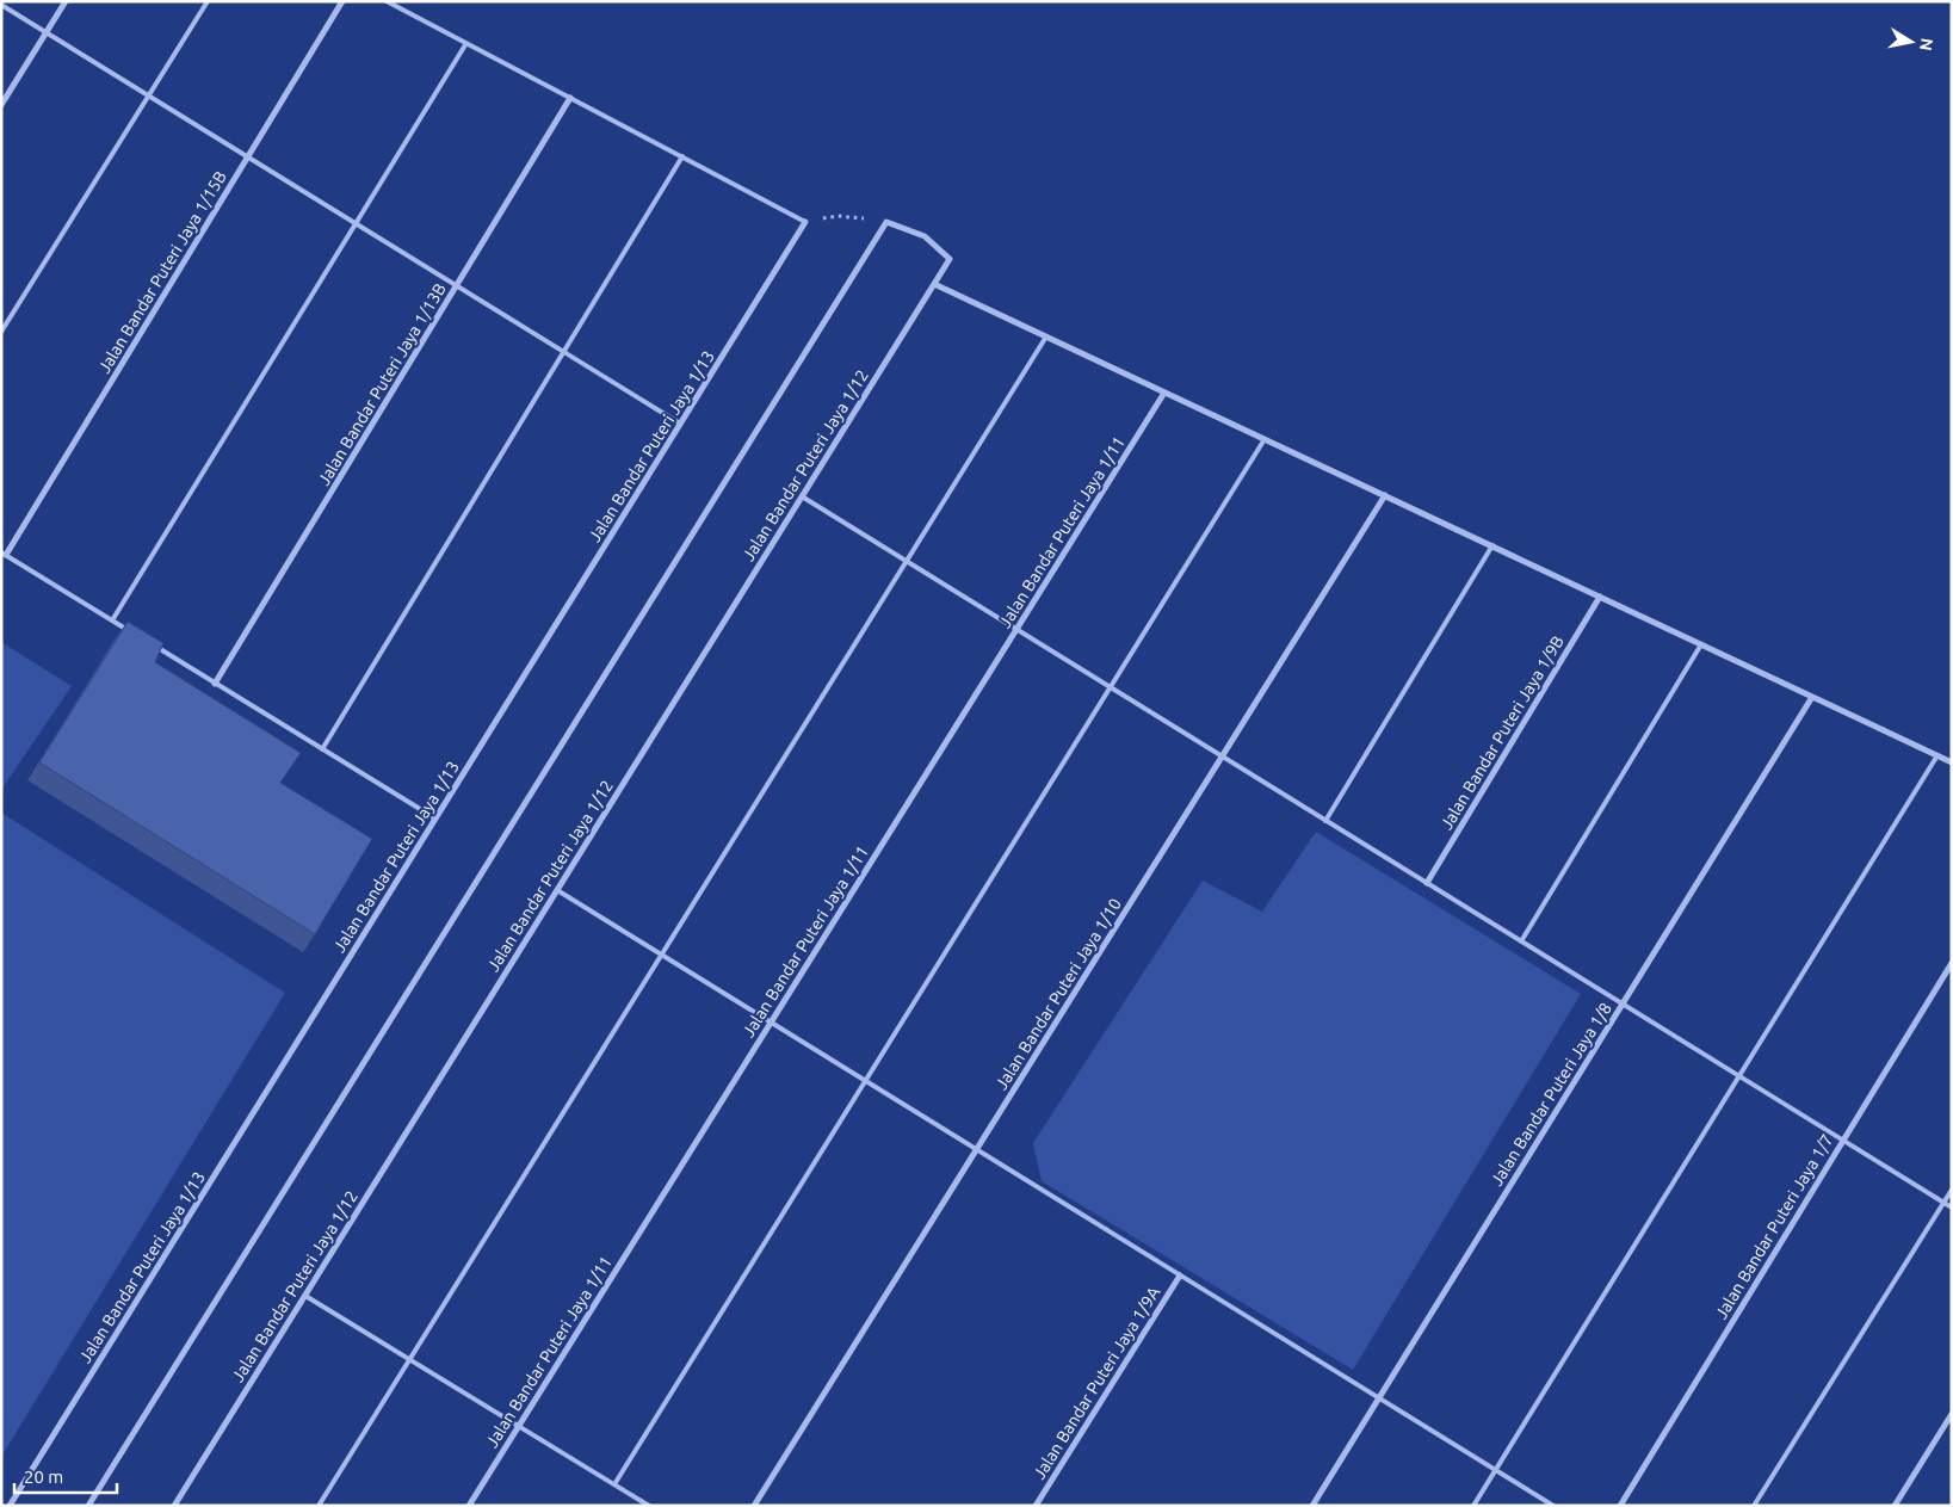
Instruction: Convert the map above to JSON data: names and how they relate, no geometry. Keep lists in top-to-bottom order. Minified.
{"streets":{"street":["Jalan Bandar Puteri Jaya 1/15B","Jalan Bandar Puteri Jaya 1/13B","Jalan Bandar Puteri Jaya 1/13","Jalan Bandar Puteri Jaya 1/12","Jalan Bandar Puteri Jaya 1/11","Jalan Bandar Puteri Jaya 1/9B","Jalan Bandar Puteri Jaya 1/10","Jalan Bandar Puteri Jaya 1/8","Jalan Bandar Puteri Jaya 1/7","Jalan Bandar Puteri Jaya 1/9A"]},"scale_bar":"20 m","north":"right"}
